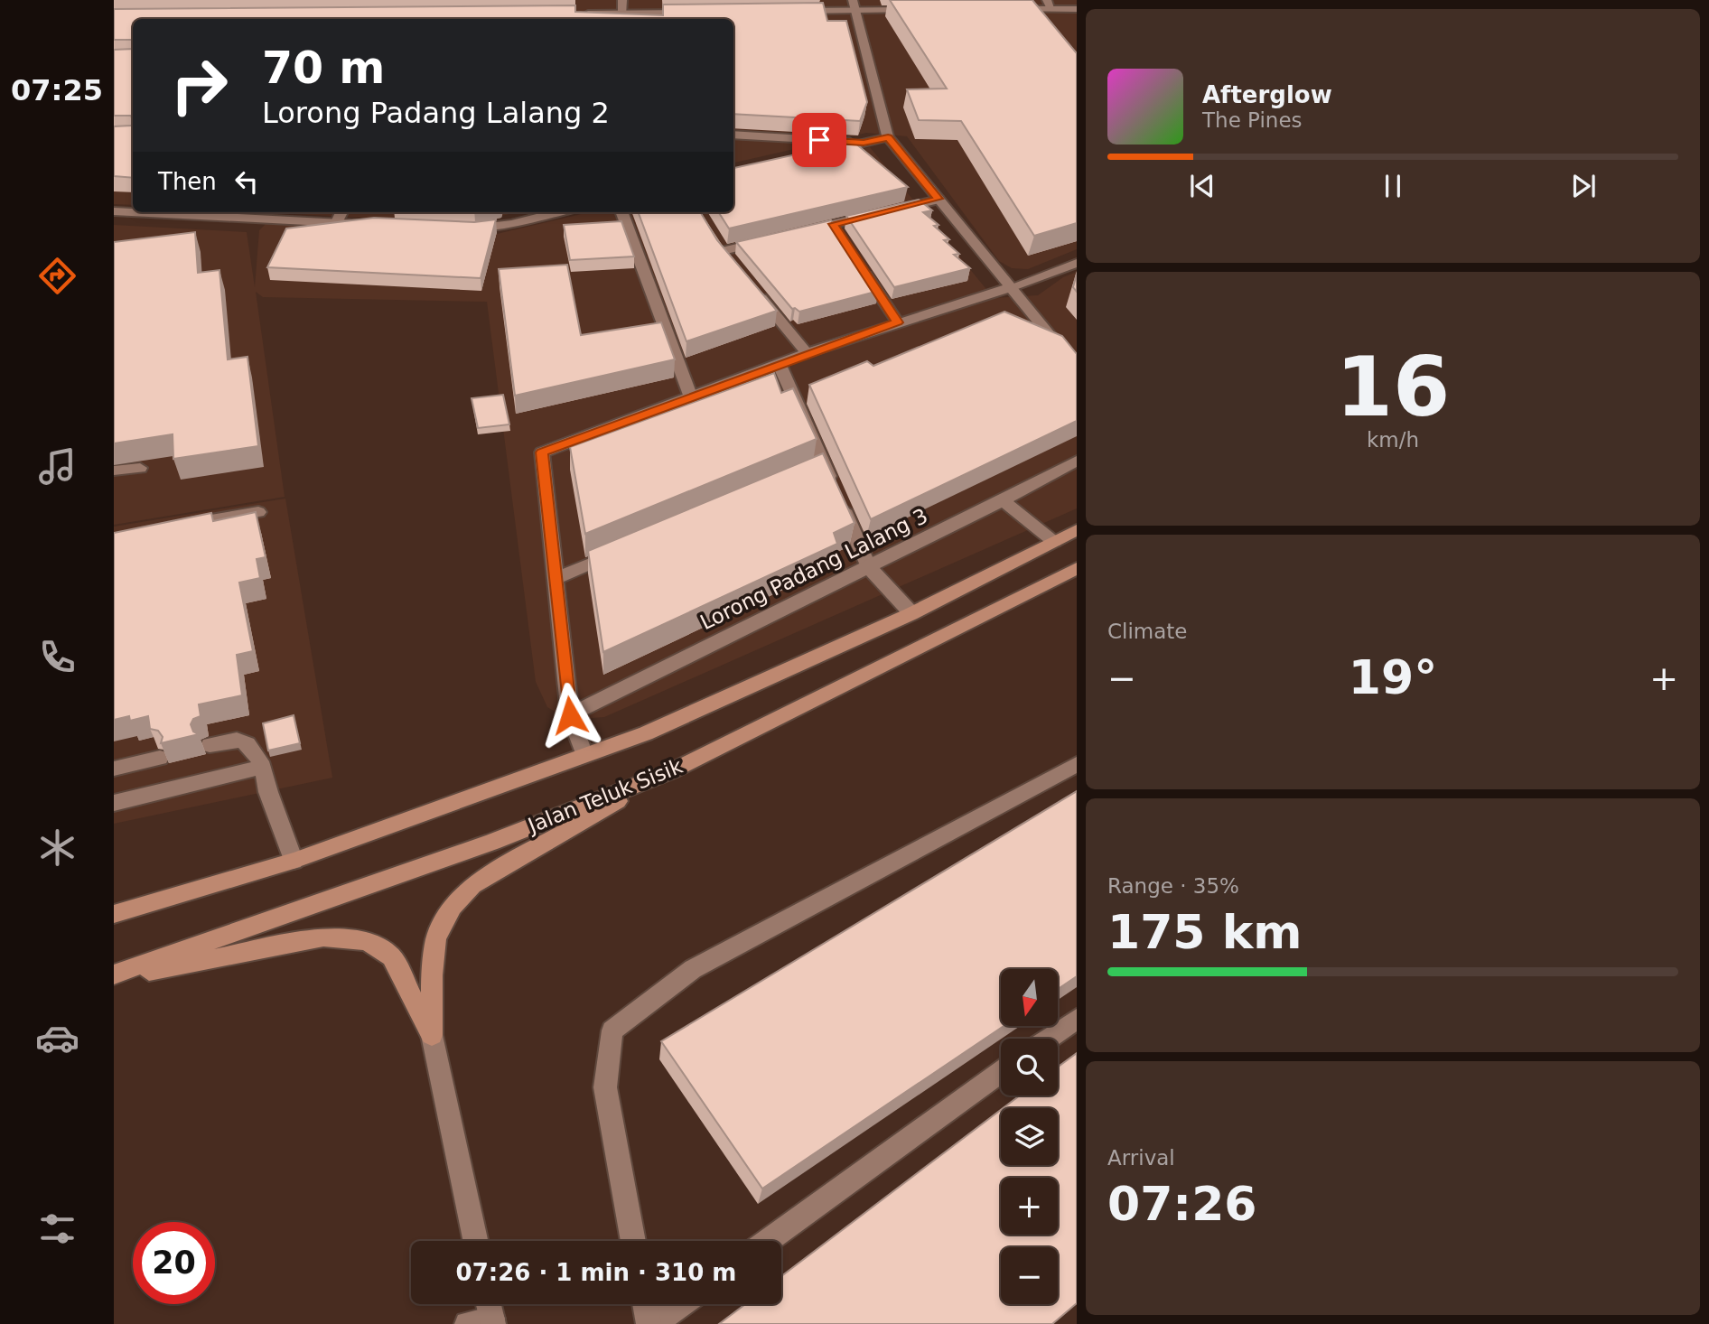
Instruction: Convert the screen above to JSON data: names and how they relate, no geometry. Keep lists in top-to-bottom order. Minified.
{"streets":{"main road":["Jalan Teluk Sisik"],"street":["Lorong Padang Lalang 3"]},"north":"bottom","page":{"tabs":"07:25","turn":["70 m","Lorong Padang Lalang 2"],"song":["Afterglow","The Pines"],"then":"Then","tile":[["16","km/h"],"Climate",["Range · 35%","175 km"],["Arrival","07:26"]],"heat":["−","19°","+"],"map_buttons":["+","−"],"limit":"20","trip":"07:26 · 1 min · 310 m"}}
